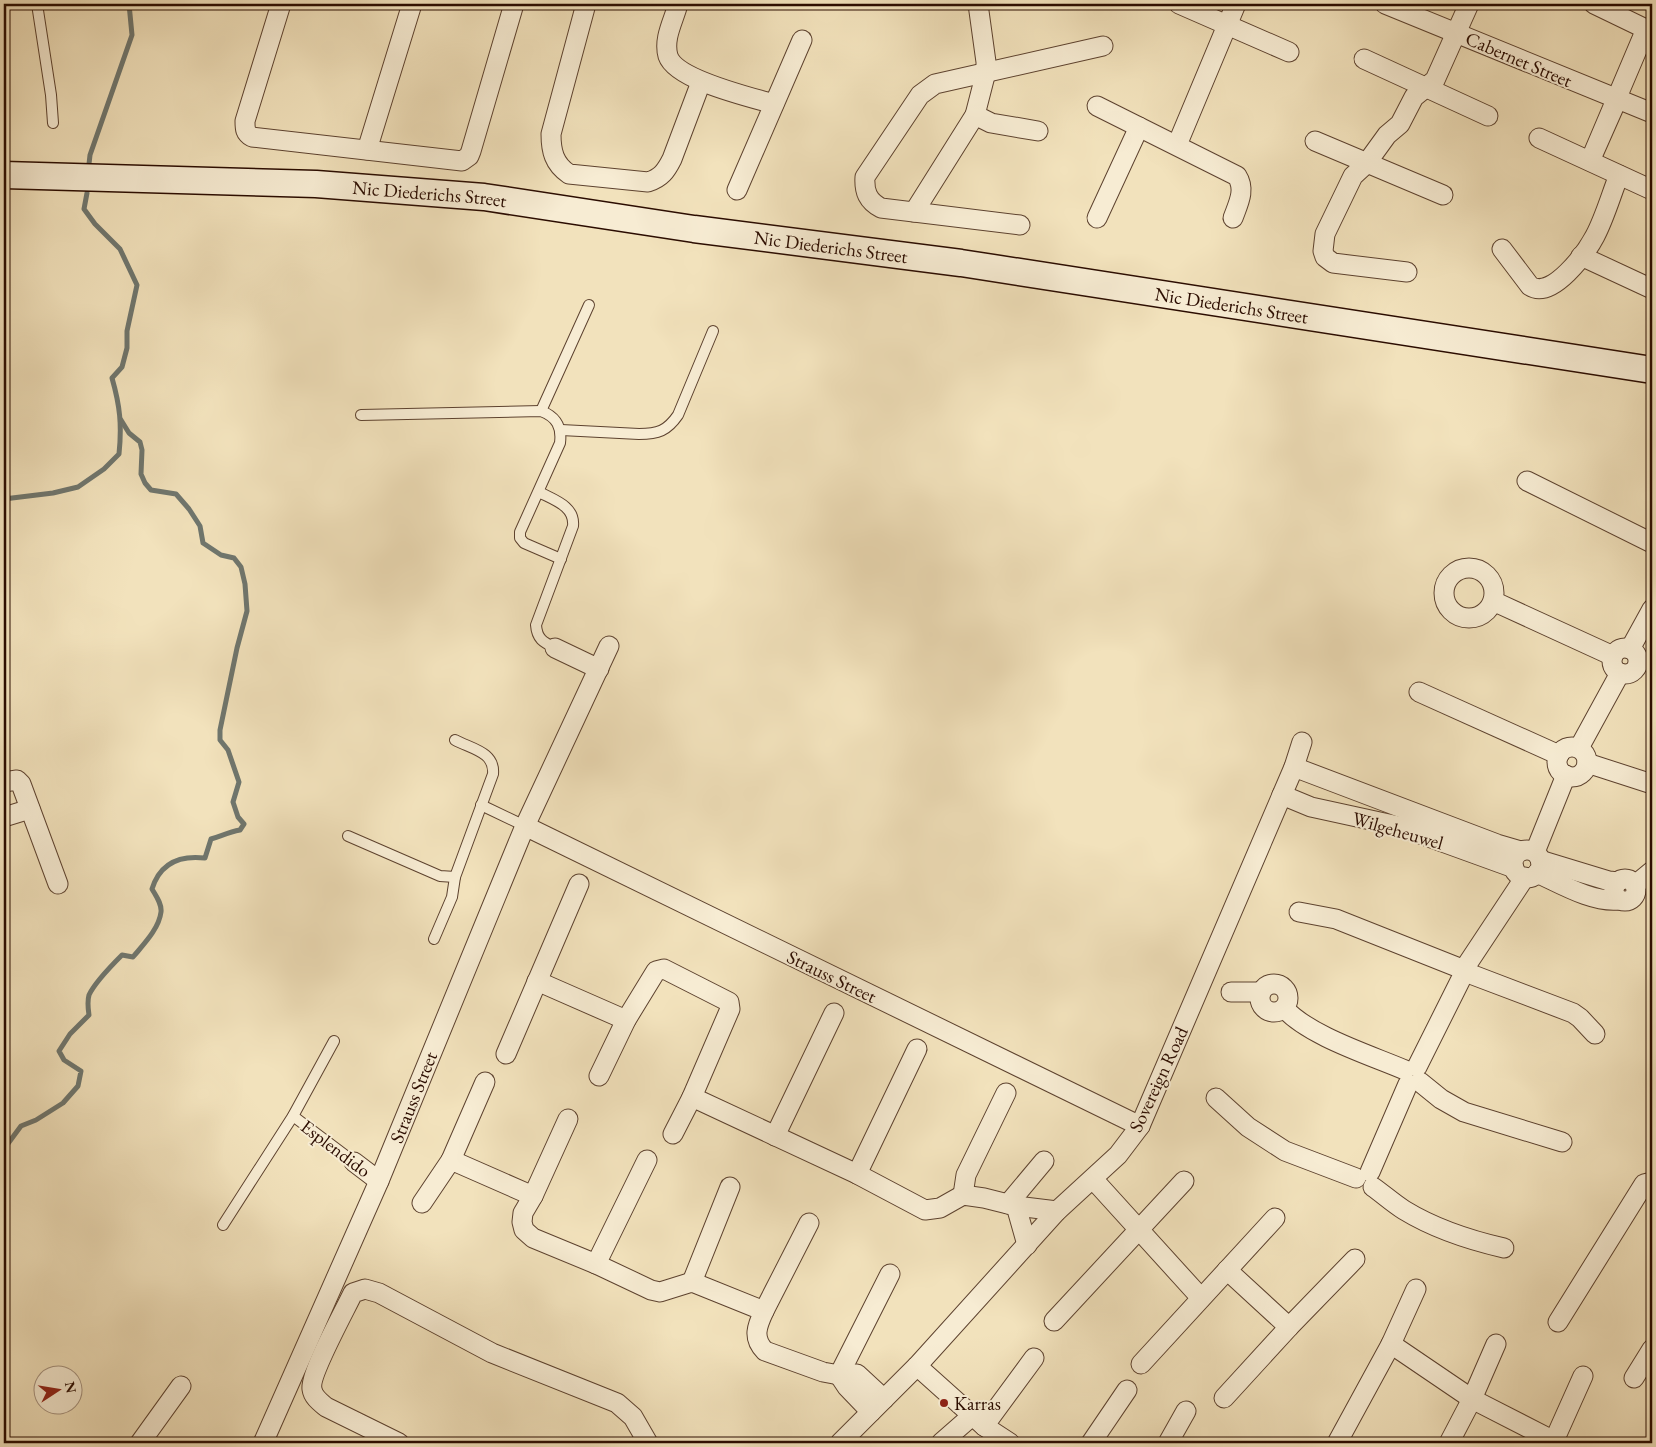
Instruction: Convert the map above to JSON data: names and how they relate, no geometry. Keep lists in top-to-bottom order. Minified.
{"streets":{"street":["Cabernet Street","Nic Diederichs Street","Wilgeheuwel","Strauss Street","Sovereign Road","Esplendido"]},"crossings":[["Wilgeheuwel","Sovereign Road"],["Strauss Street","Sovereign Road"],["Strauss Street","Esplendido"]],"places":["Karras"],"north":"right"}
